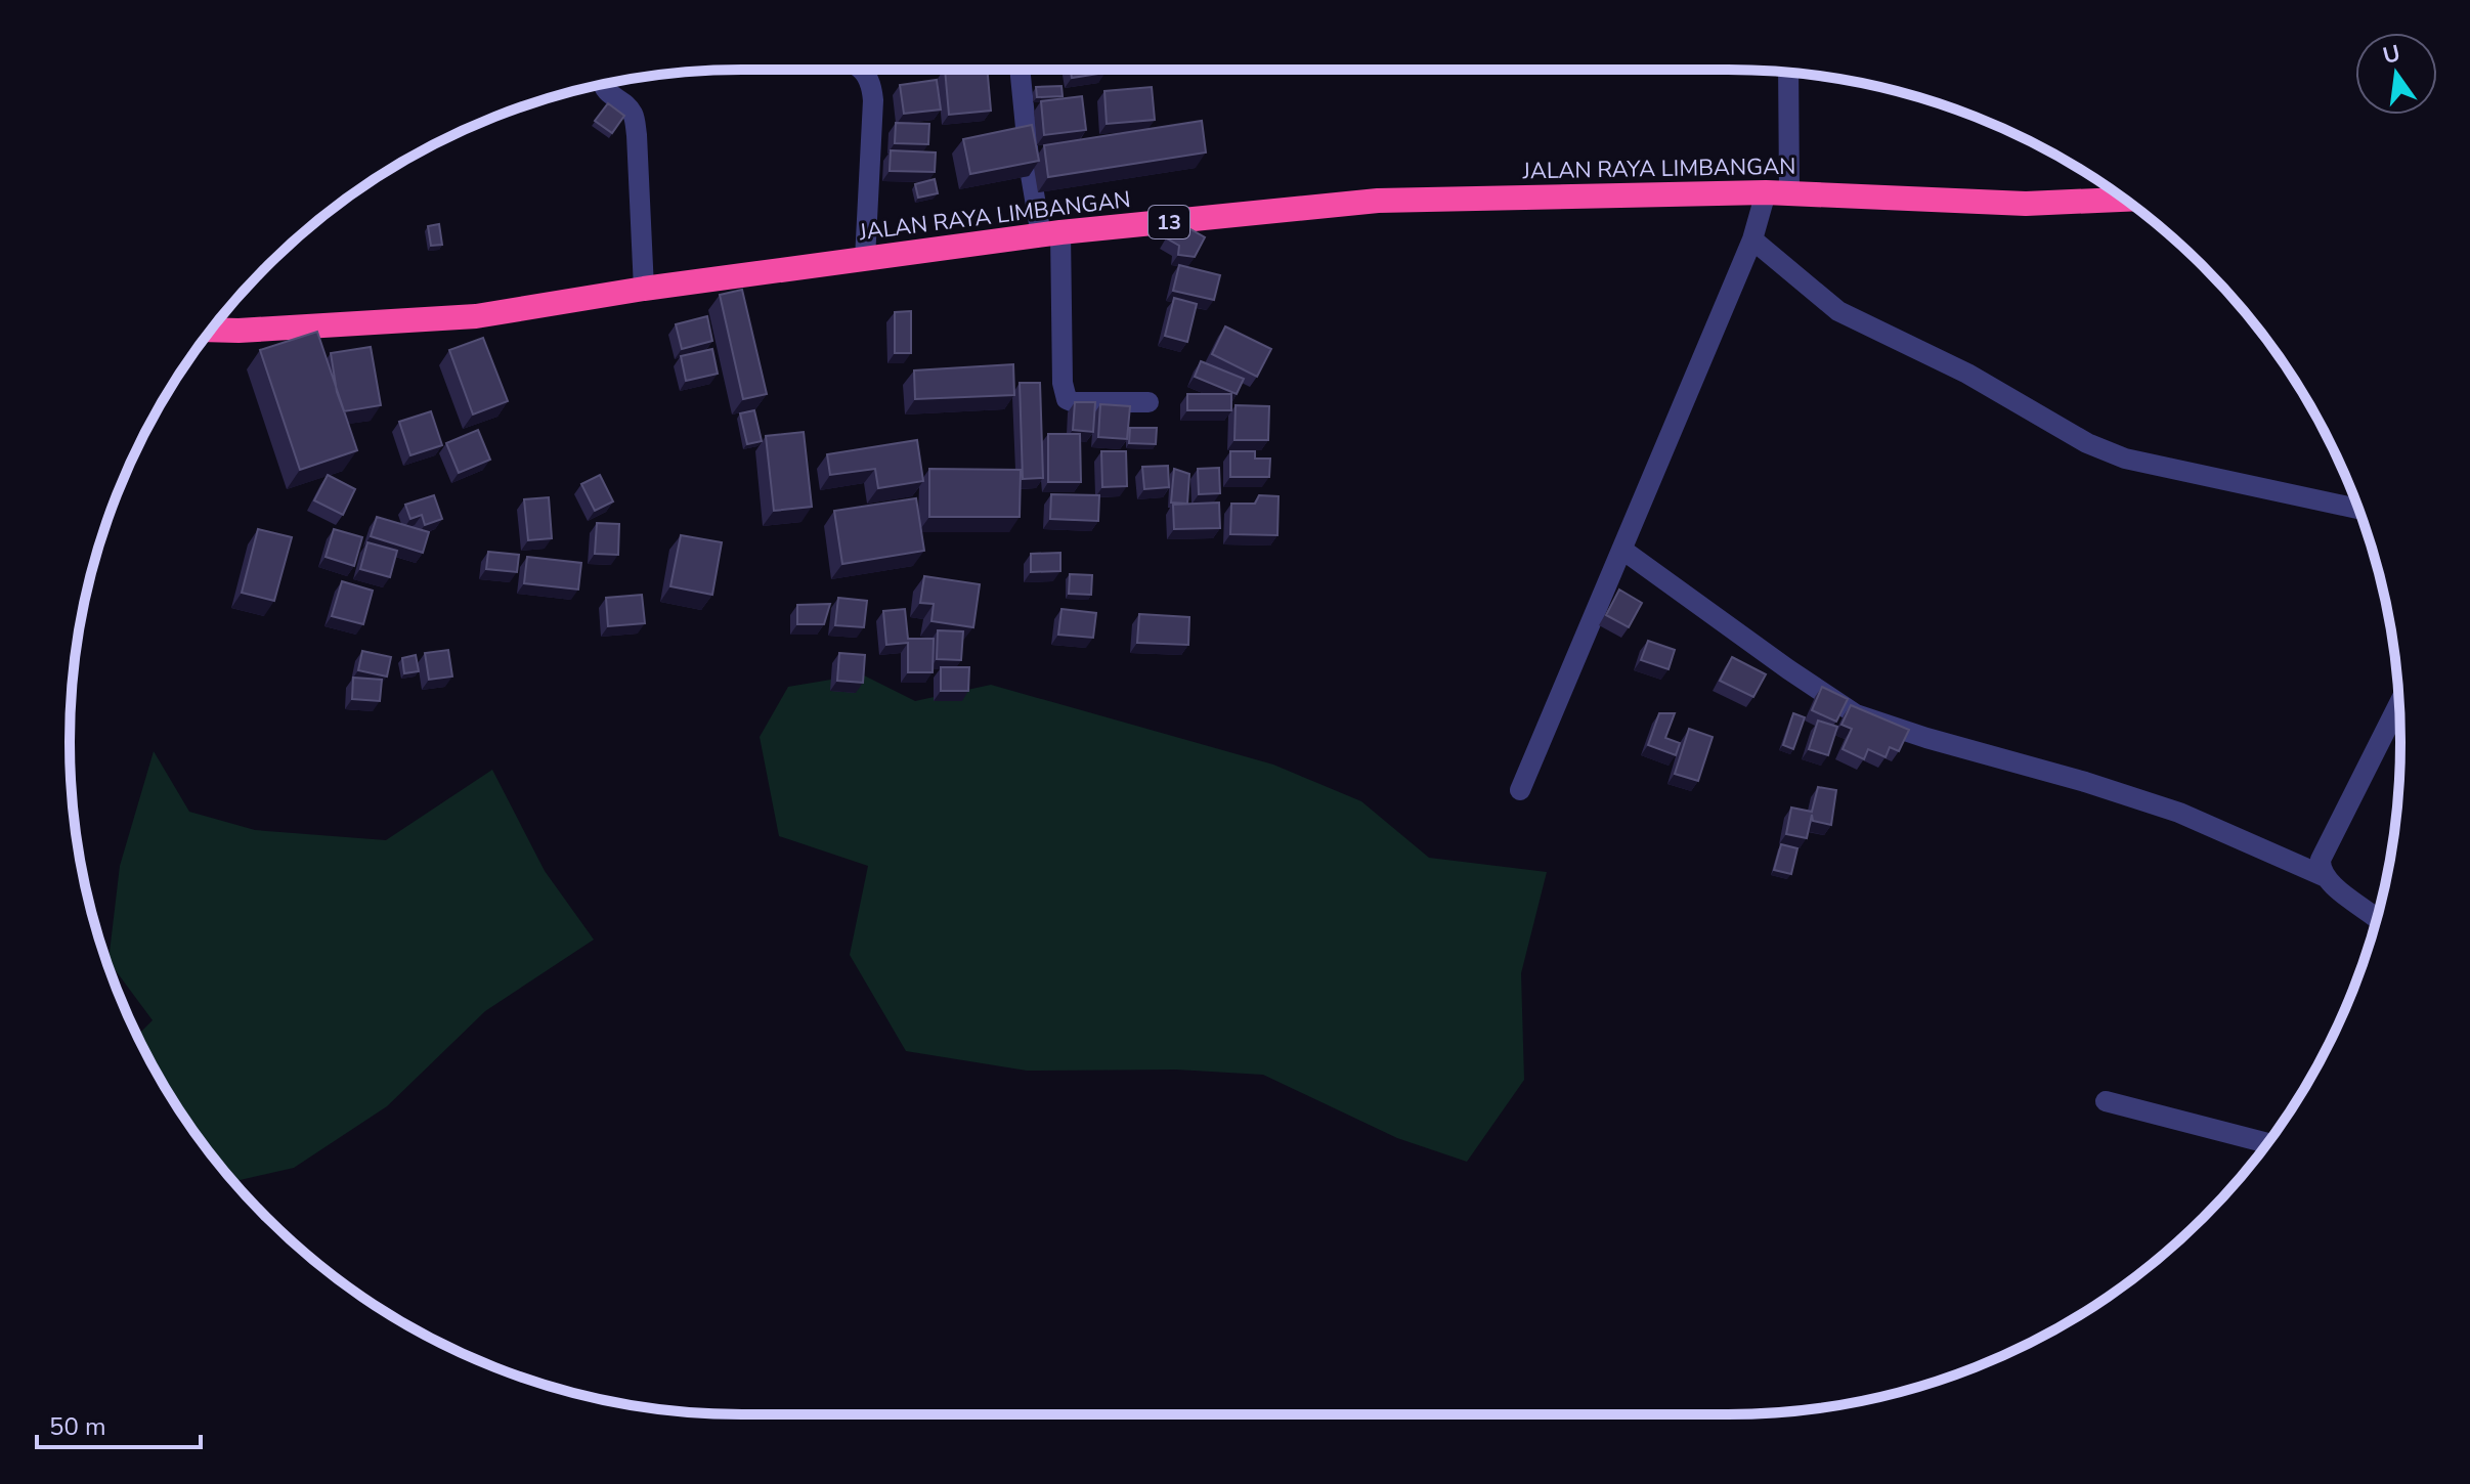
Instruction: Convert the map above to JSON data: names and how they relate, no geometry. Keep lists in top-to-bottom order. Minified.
{"streets":{"highway":["JALAN RAYA LIMBANGAN","13"]},"scale_bar":"50 m","north":"top"}
